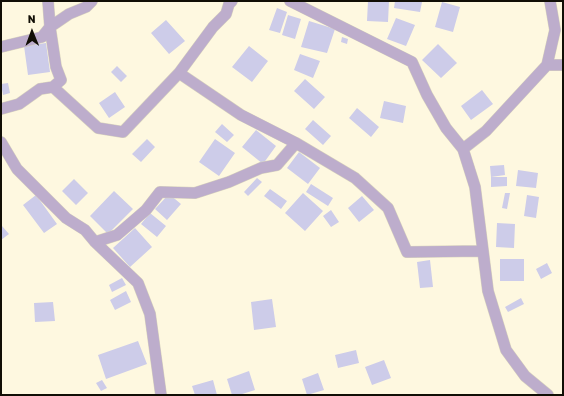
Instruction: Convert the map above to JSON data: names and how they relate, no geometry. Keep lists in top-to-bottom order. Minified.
{"north":"top"}
